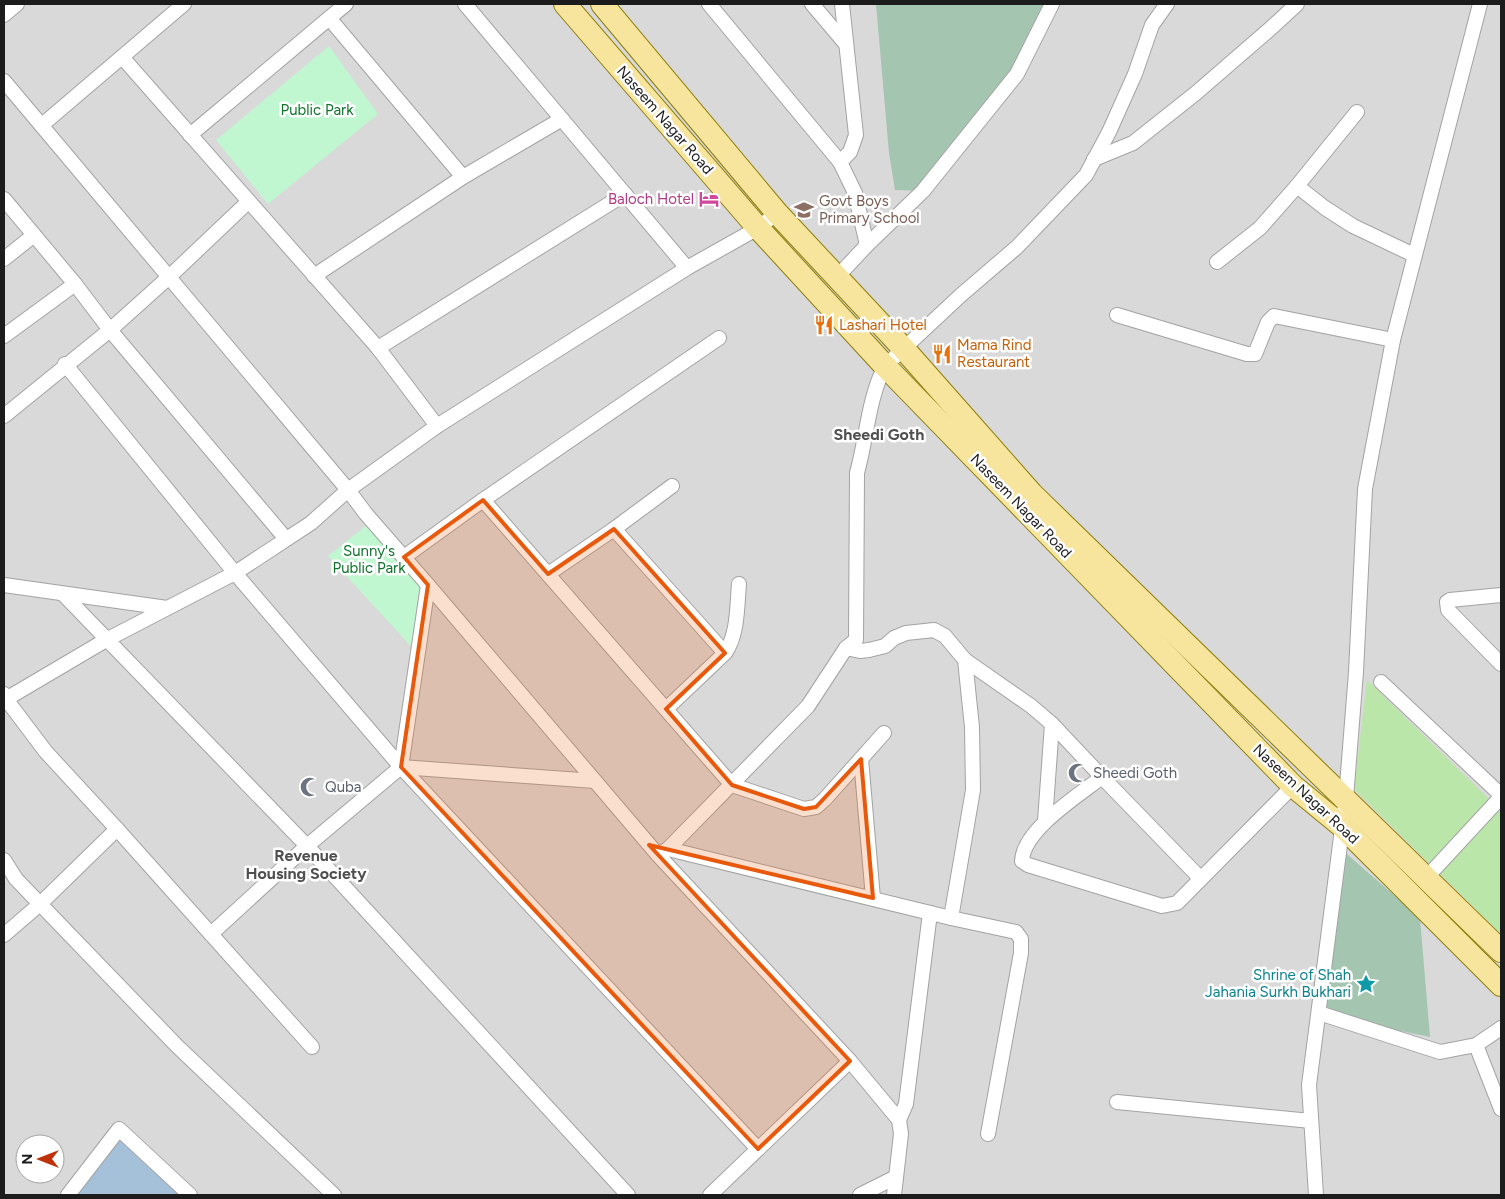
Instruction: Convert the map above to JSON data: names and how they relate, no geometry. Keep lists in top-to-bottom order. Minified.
{"streets":{"main road":["Naseem Nagar Road"]},"districts":["Sheedi Goth","Revenue Housing Society"],"parks":["Public Park","Sunny's Public Park"],"places":{"hotel":["Baloch Hotel"],"school or university":["Govt Boys Primary School"],"restaurant":["Lashari Hotel","Mama Rind Restaurant"],"mosque":["Sheedi Goth","Quba"],"place":["Shrine of Shah Jahania Surkh Bukhari"]},"north":"left"}
